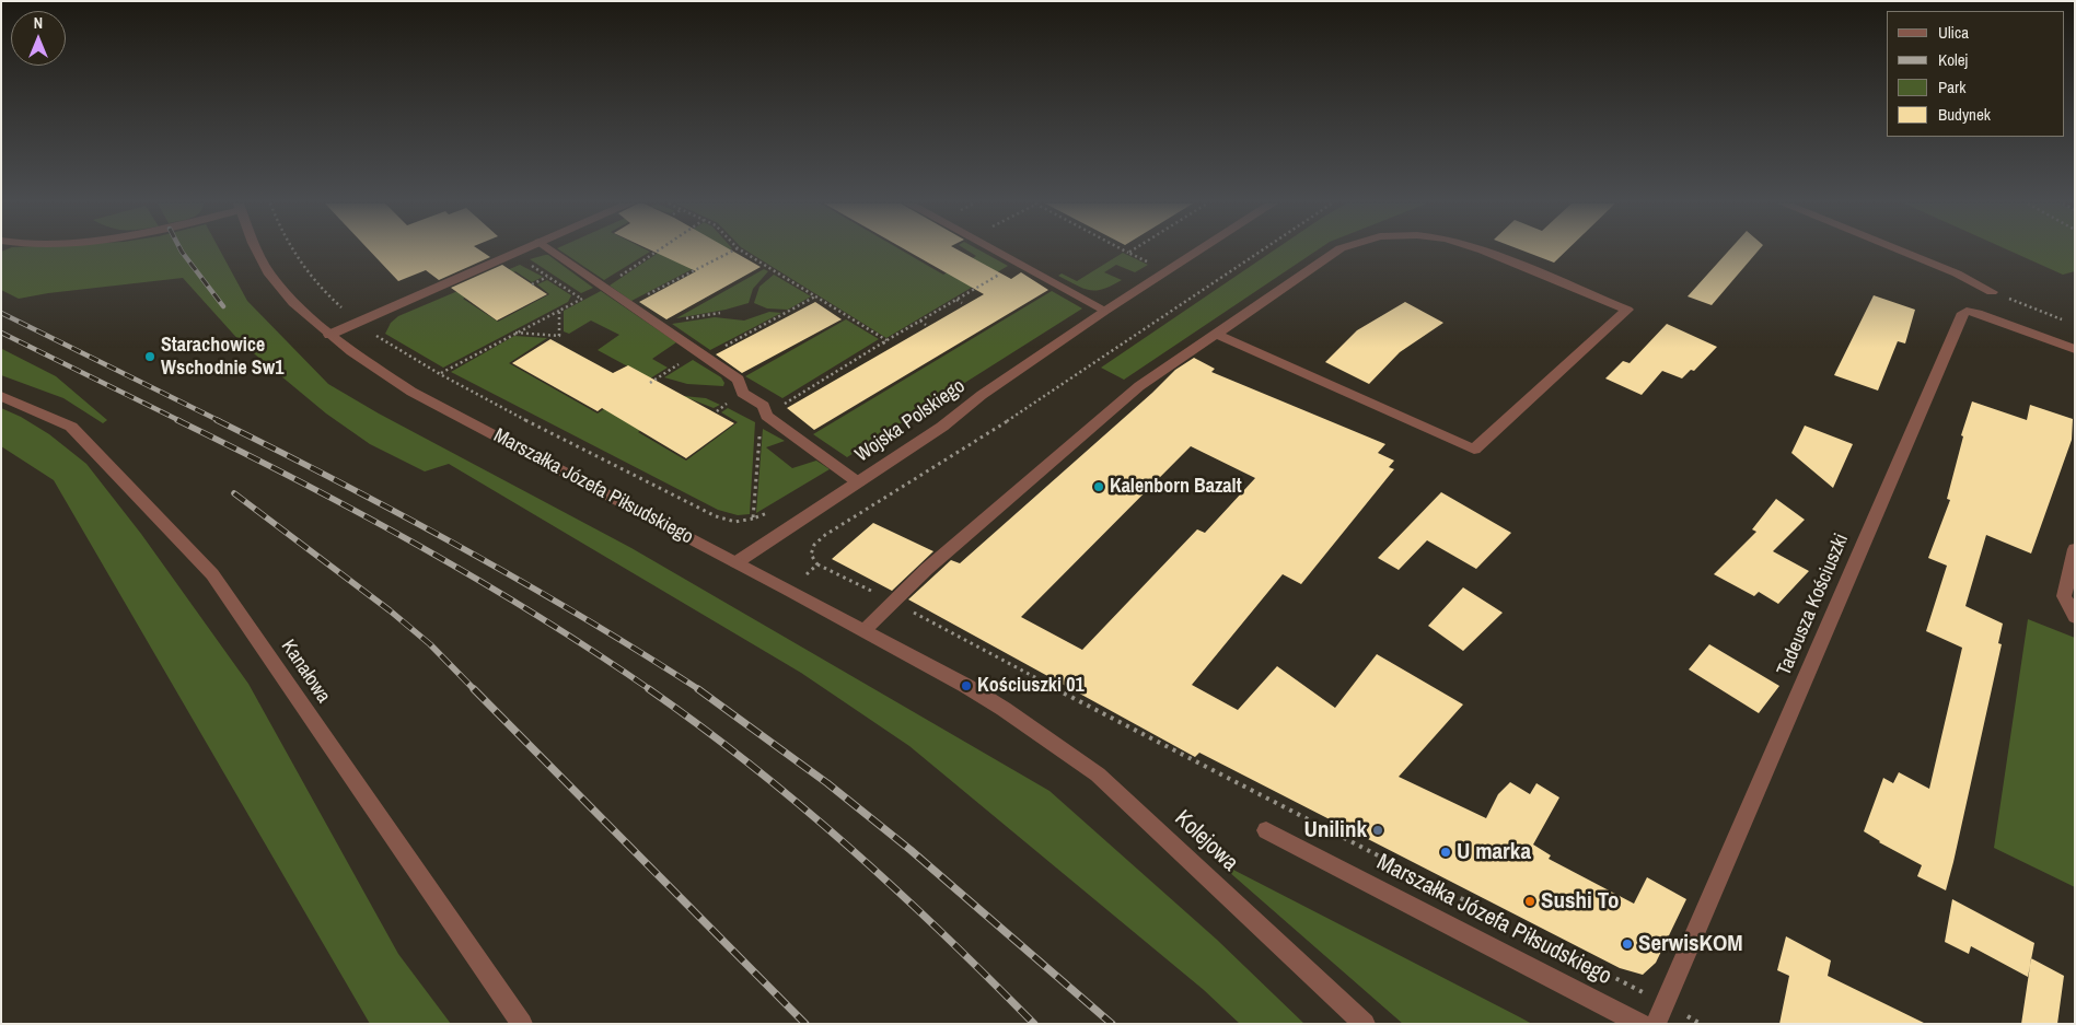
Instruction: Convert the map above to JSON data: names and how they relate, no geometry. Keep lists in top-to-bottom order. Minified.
{"streets":{"street":["Wojska Polskiego","Marszałka Józefa Piłsudskiego","Tadeusza Kościuszki","Kanałowa","Kolejowa"]},"crossings":[["Wojska Polskiego","Marszałka Józefa Piłsudskiego"],["Marszałka Józefa Piłsudskiego","Kolejowa"]],"places":["Starachowice Wschodnie Sw1","Kalenborn Bazalt","Kościuszki 01","Unilink","U marka","Sushi To","SerwisKOM"],"legend":["Ulica","Kolej","Park","Budynek"],"north":"top"}
